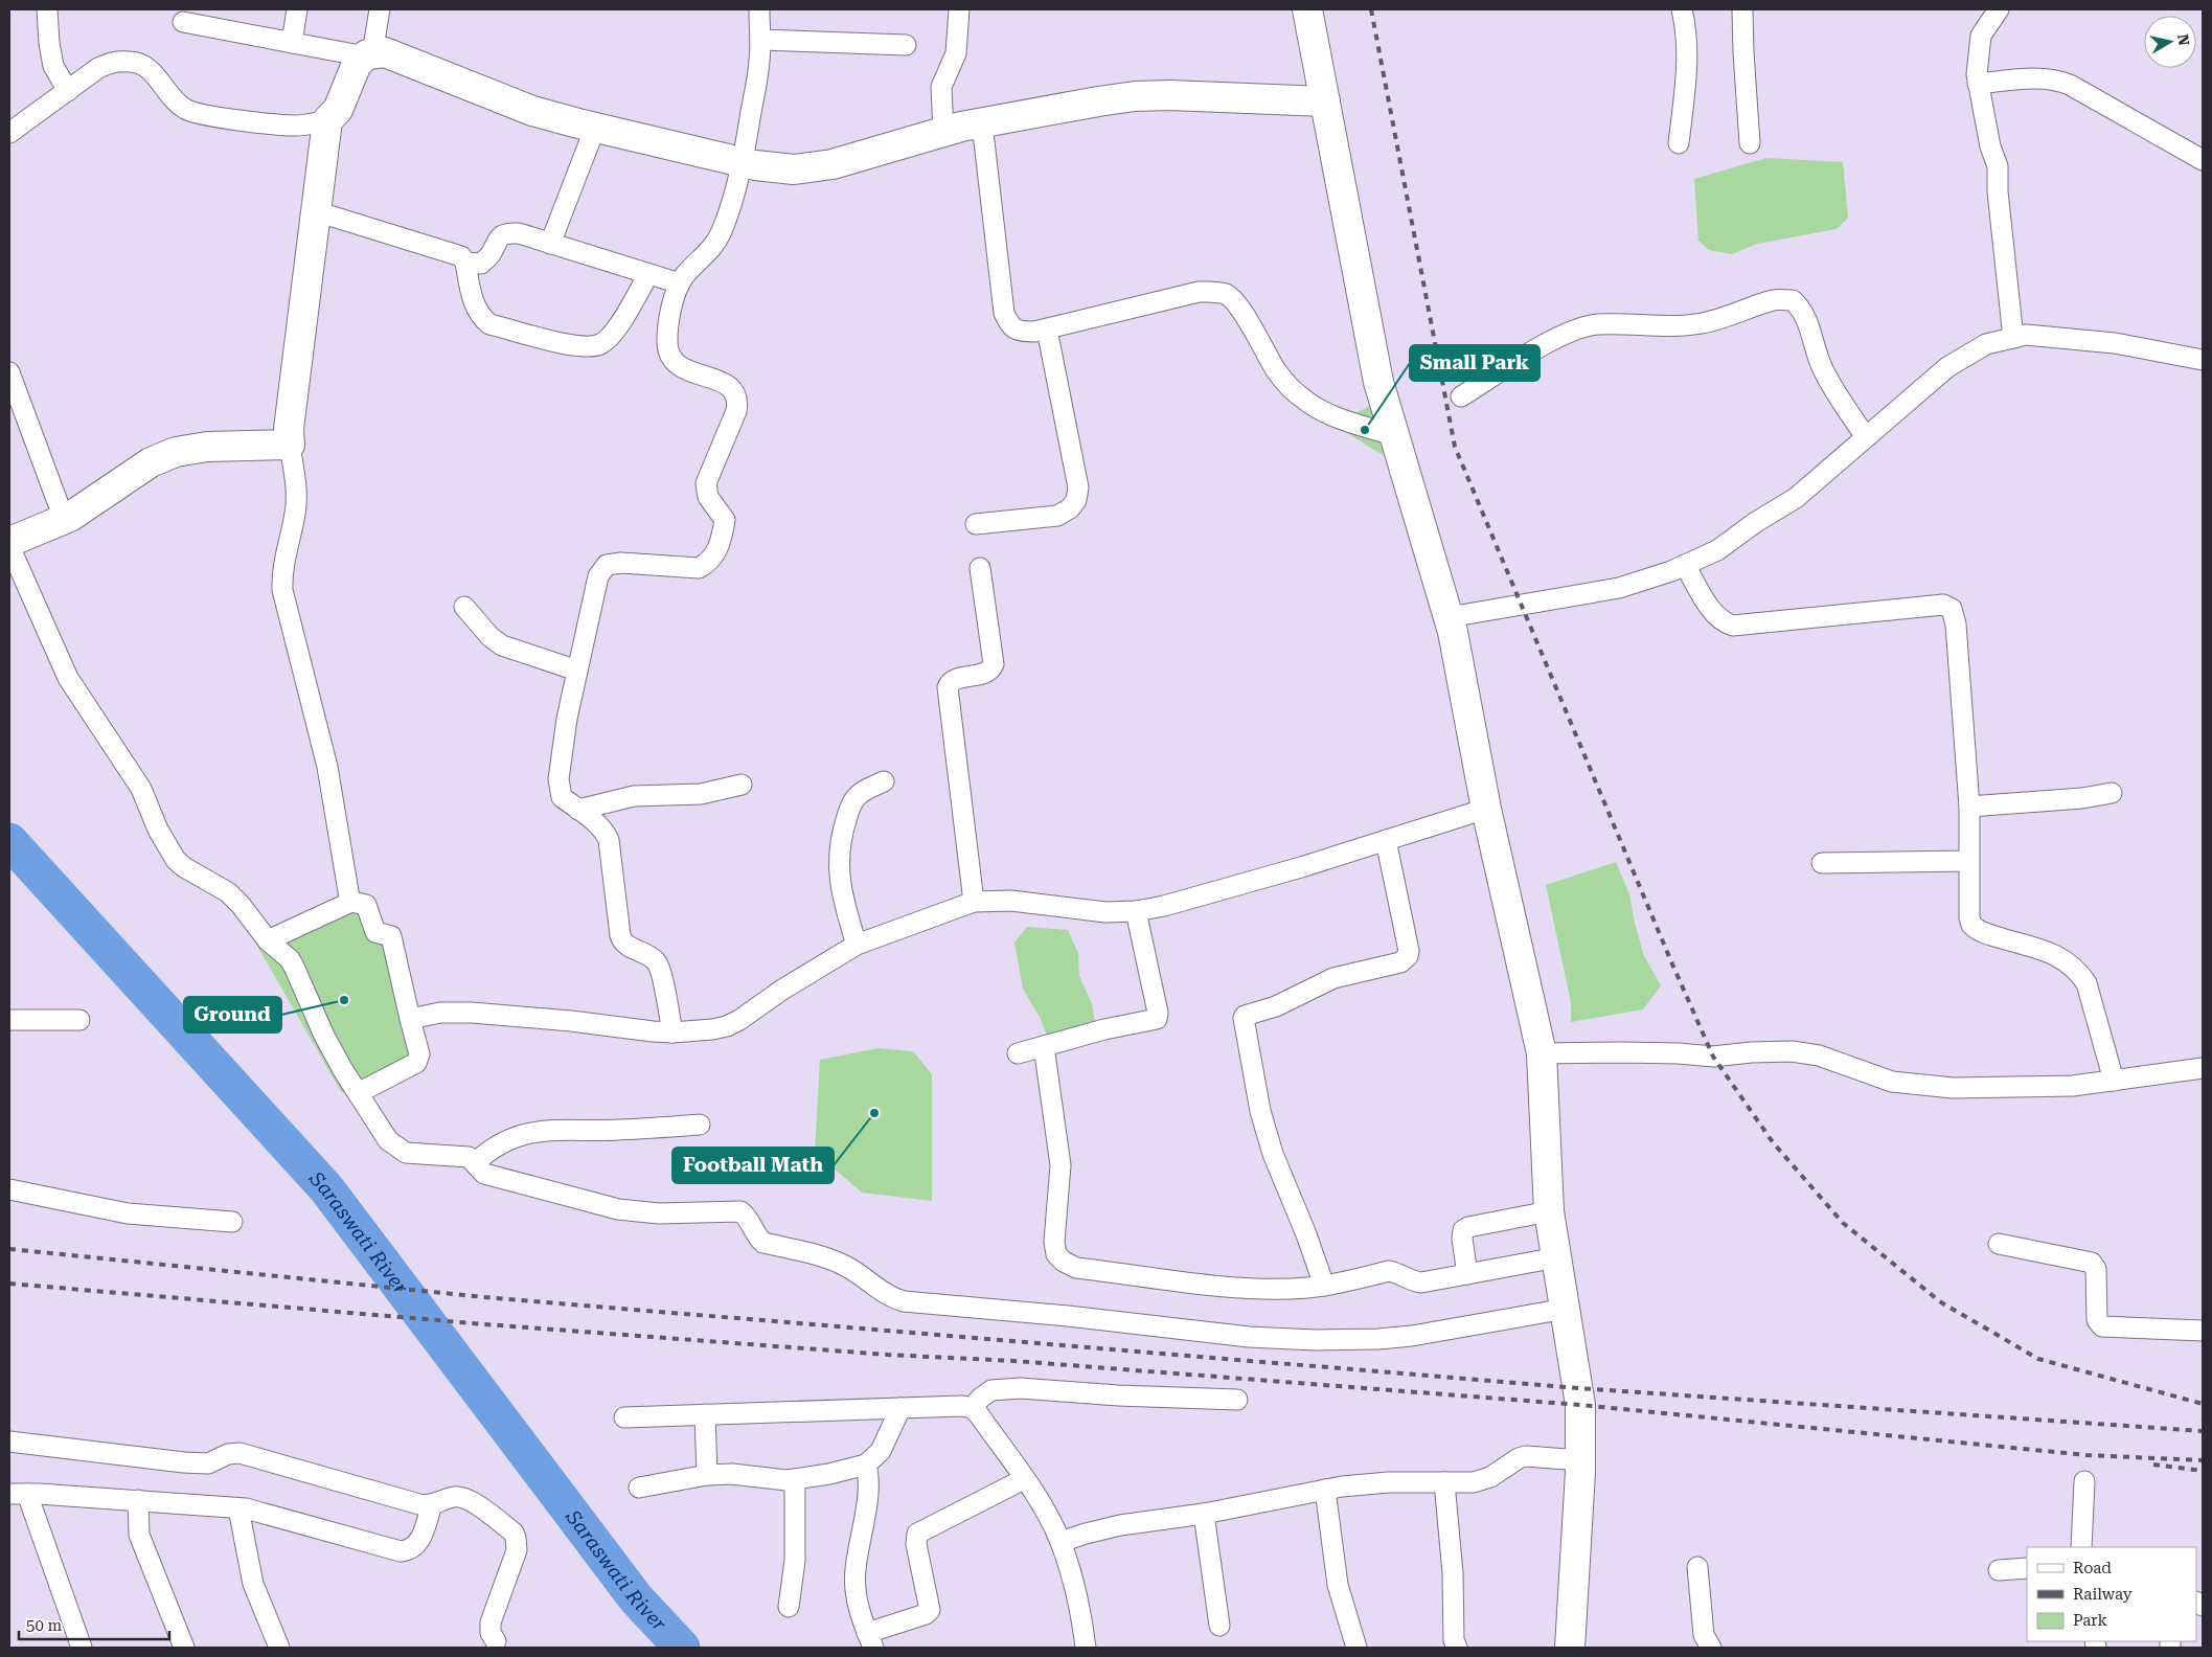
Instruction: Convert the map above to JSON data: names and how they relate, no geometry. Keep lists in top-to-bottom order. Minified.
{"water":["Saraswati River"],"places":["Small Park","Ground","Football Math"],"legend":["Road","Railway","Park"],"scale_bar":"50 m","north":"right"}
